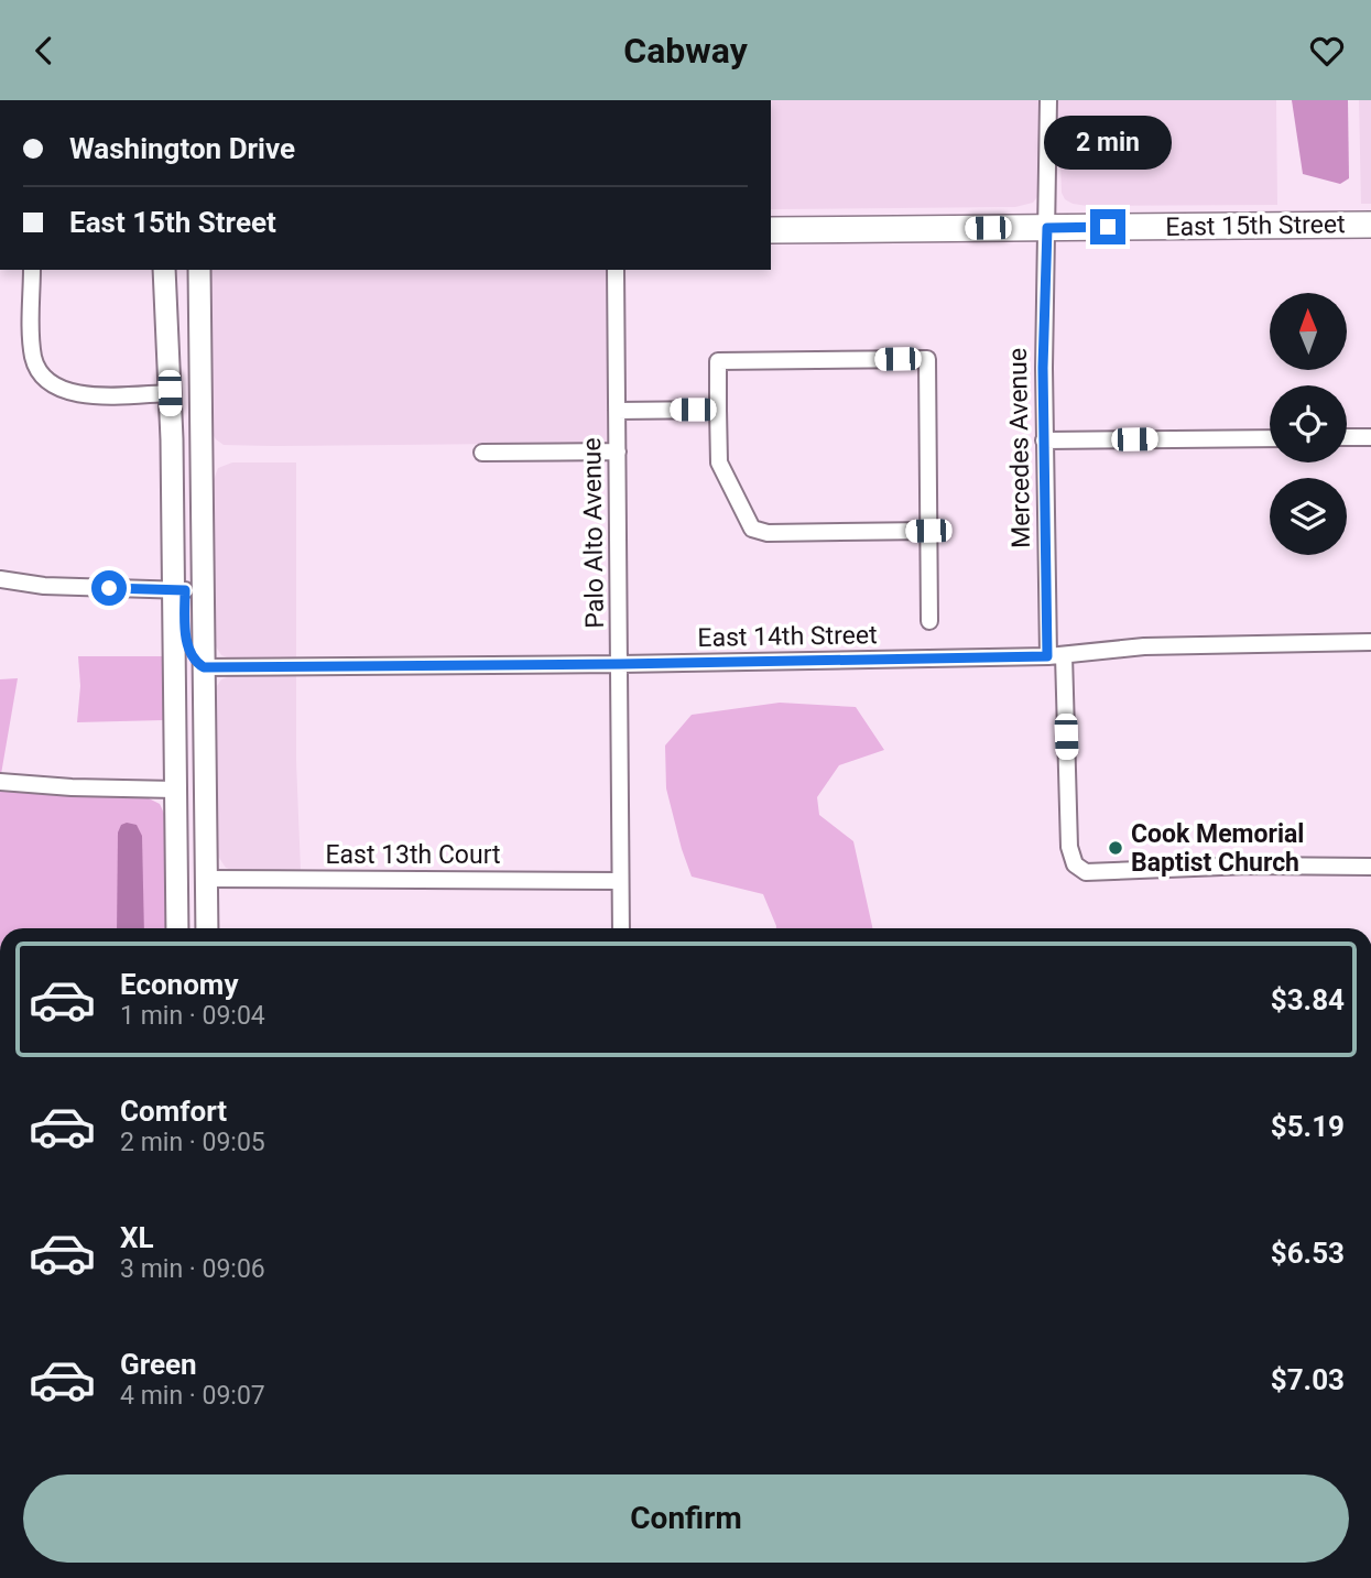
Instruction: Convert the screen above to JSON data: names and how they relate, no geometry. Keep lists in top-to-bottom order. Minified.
{"streets":{"main road":["East 15th Street"],"street":["Mercedes Avenue","Palo Alto Avenue","East 14th Street","East 13th Court"]},"crossings":[["East 15th Street","Mercedes Avenue"],["Mercedes Avenue","East 14th Street"],["Palo Alto Avenue","East 14th Street"],["Palo Alto Avenue","East 13th Court"]],"places":["Cook Memorial Baptist Church"],"north":"top","page":{"header":"Cabway","banner":["Washington Drive","East 15th Street"],"bubble":"2 min","list":[{"name":"Economy","note":"1 min · 09:04","value":"$3.84"},{"name":"Comfort","note":"2 min · 09:05","value":"$5.19"},{"name":"XL","note":"3 min · 09:06","value":"$6.53"},{"name":"Green","note":"4 min · 09:07","value":"$7.03"}],"buttons":"Confirm"}}
